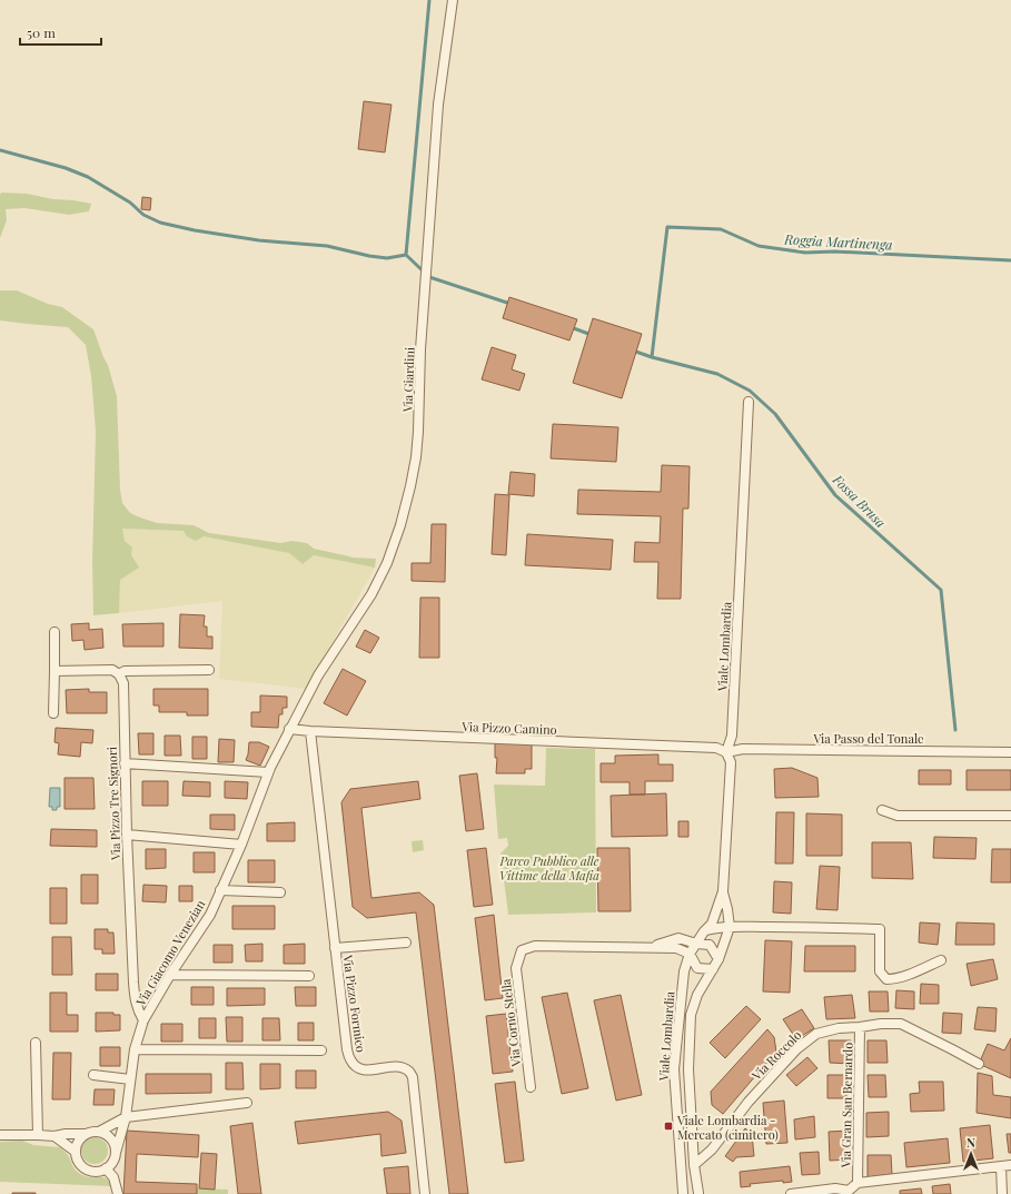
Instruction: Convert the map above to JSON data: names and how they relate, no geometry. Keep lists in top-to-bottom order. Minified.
{"streets":{"street":["Via Giardini","Viale Lombardia","Via Pizzo Camino","Via Passo del Tonale","Via Pizzo Tre Signori","Via Giacomo Venezian","Via Pizzo Formico","Via Corno Stella","Via Roccolo","Via Gran San Bernardo"]},"crossings":[["Via Giardini","Via Pizzo Camino"],["Via Giardini","Via Giacomo Venezian"],["Viale Lombardia","Via Pizzo Camino"],["Viale Lombardia","Via Passo del Tonale"],["Viale Lombardia","Via Corno Stella"],["Viale Lombardia","Via Roccolo"],["Via Pizzo Camino","Via Passo del Tonale"],["Via Pizzo Camino","Via Giacomo Venezian"],["Via Pizzo Camino","Via Pizzo Formico"],["Via Pizzo Tre Signori","Via Giacomo Venezian"],["Via Roccolo","Via Gran San Bernardo"]],"water":["Roggia Martinenga","Fossa Brusa"],"parks":["Parco Pubblico alle Vittime della Mafia"],"places":{"transit":["Viale Lombardia - Mercato (cimitero)"]},"scale_bar":"50 m","north":"top"}
